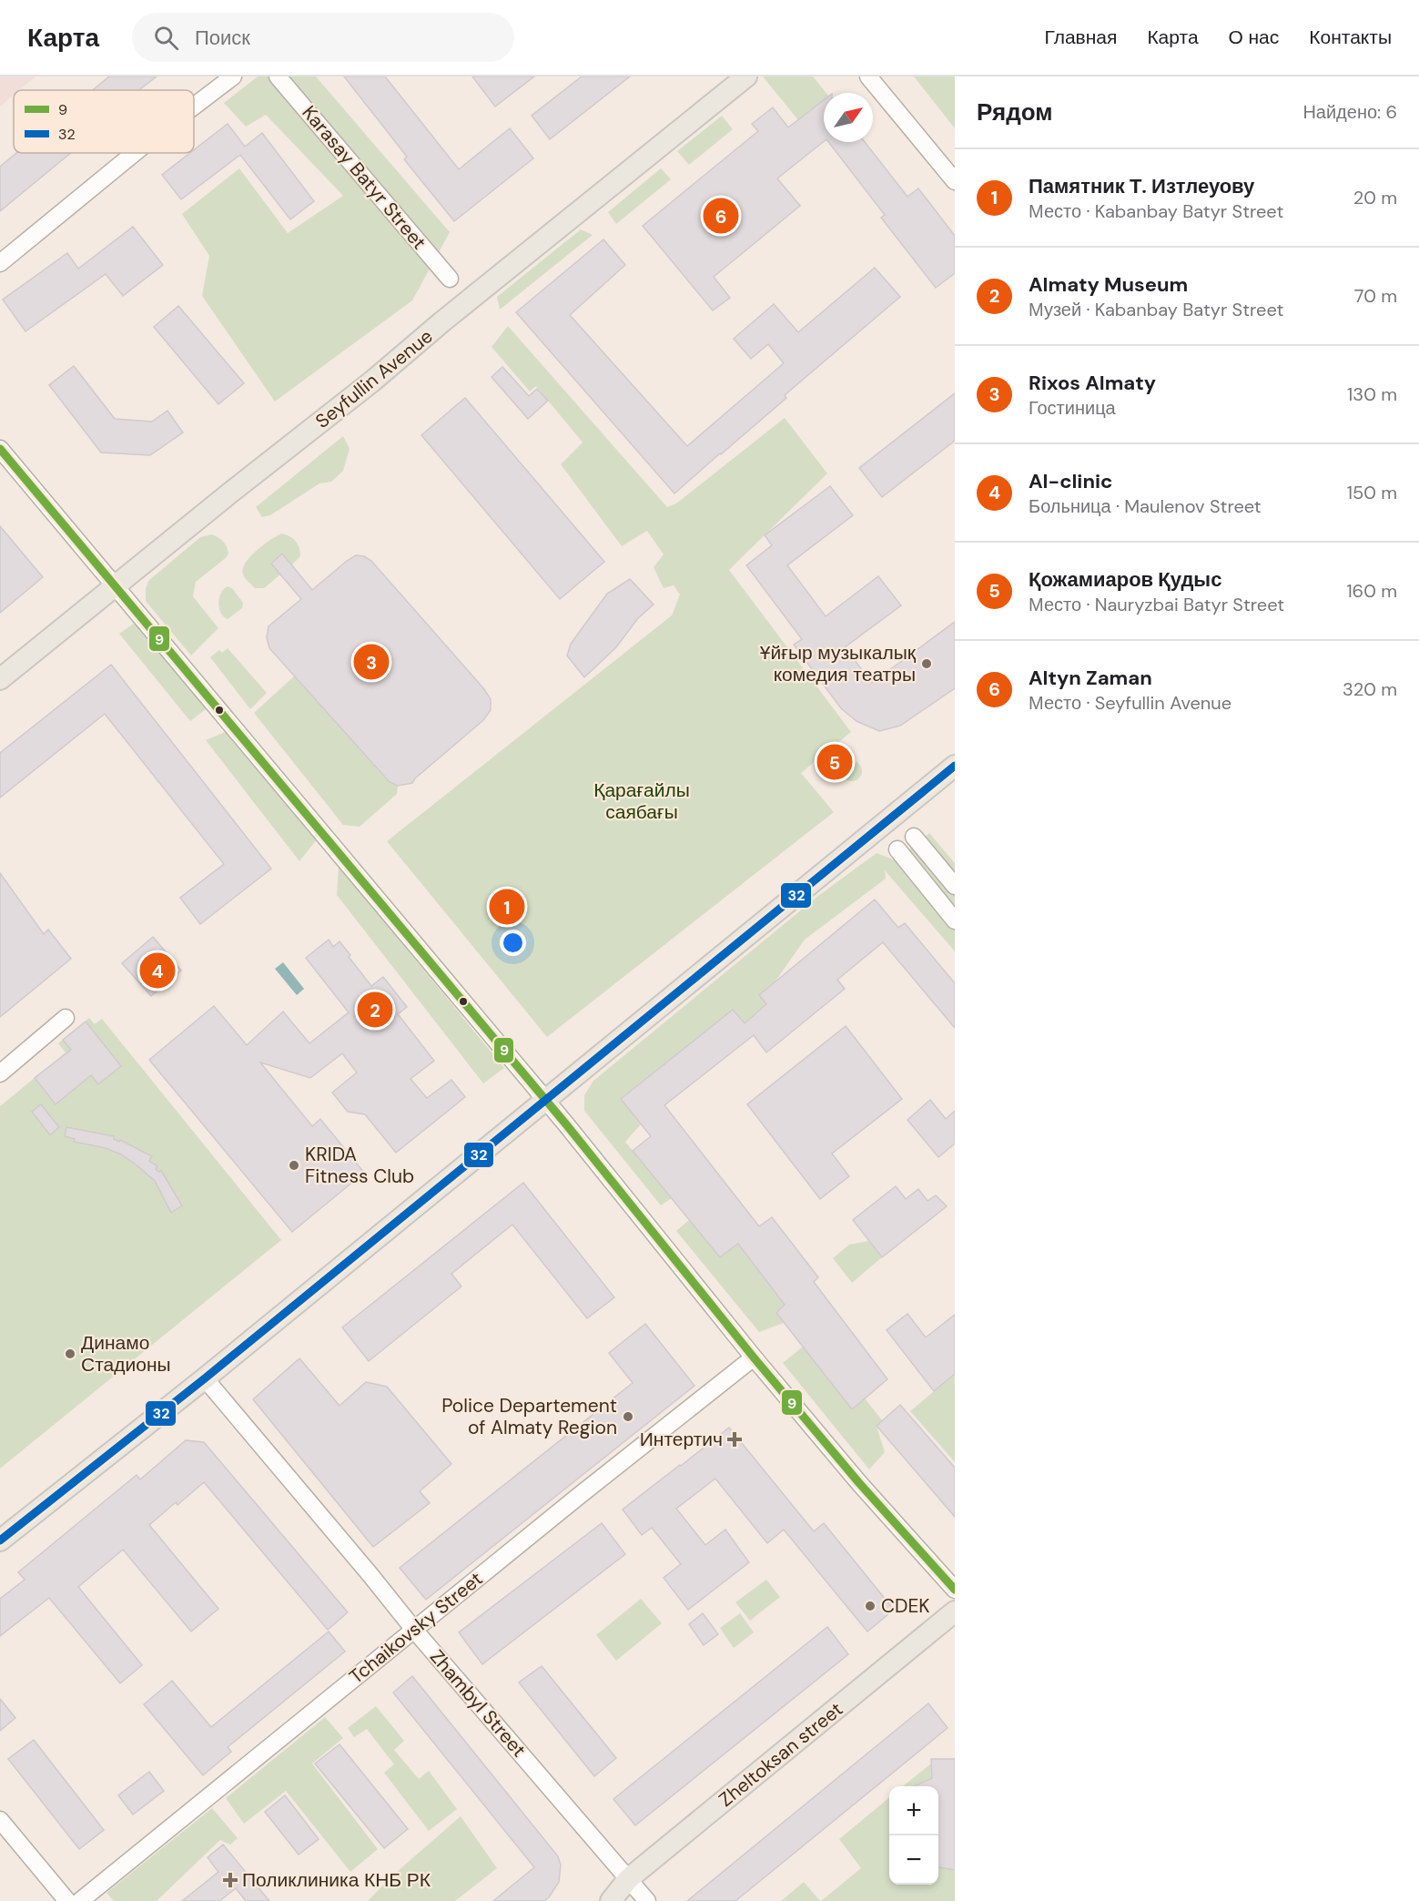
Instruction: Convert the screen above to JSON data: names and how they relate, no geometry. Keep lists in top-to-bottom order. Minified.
{"streets":{"main road":["Seyfullin Avenue","Zheltoksan street"],"street":["Karasay Batyr Street","Tchaikovsky Street","Zhambyl Street"]},"crossings":[["Tchaikovsky Street","Zhambyl Street"],["Zhambyl Street","Zheltoksan street"]],"parks":["Қарағайлы саябағы"],"places":{"other":["Ұйғыр музыкалық комедия театры","KRIDA Fitness Club","Динамо Стадионы","Police Departement of Almaty Region","CDEK"],"health":["Интертич","Поликлиника КНБ РК"]},"lines":["transit line 9","transit line 32"],"legend":["9","32"],"north":"top right","page":{"header":"Карта","search":"Поиск","nav":["Главная","Карта","О нас","Контакты"],"heading":["Рядом","Найдено: 6"],"list":[{"mark":"1","name":"Памятник Т. Изтлеуову","note":"Место · Kabanbay Batyr Street","value":"20 m"},{"mark":"2","name":"Almaty Museum","note":"Музей · Kabanbay Batyr Street","value":"70 m"},{"mark":"3","name":"Rixos Almaty","note":"Гостиница","value":"130 m"},{"mark":"4","name":"Al-clinic","note":"Больница · Maulenov Street","value":"150 m"},{"mark":"5","name":"Қожамиаров Қудыс","note":"Место · Nauryzbai Batyr Street","value":"160 m"},{"mark":"6","name":"Altyn Zaman","note":"Место · Seyfullin Avenue","value":"320 m"}],"pins":["6","3","5","1","4","2"],"map_buttons":["+","−"]}}
